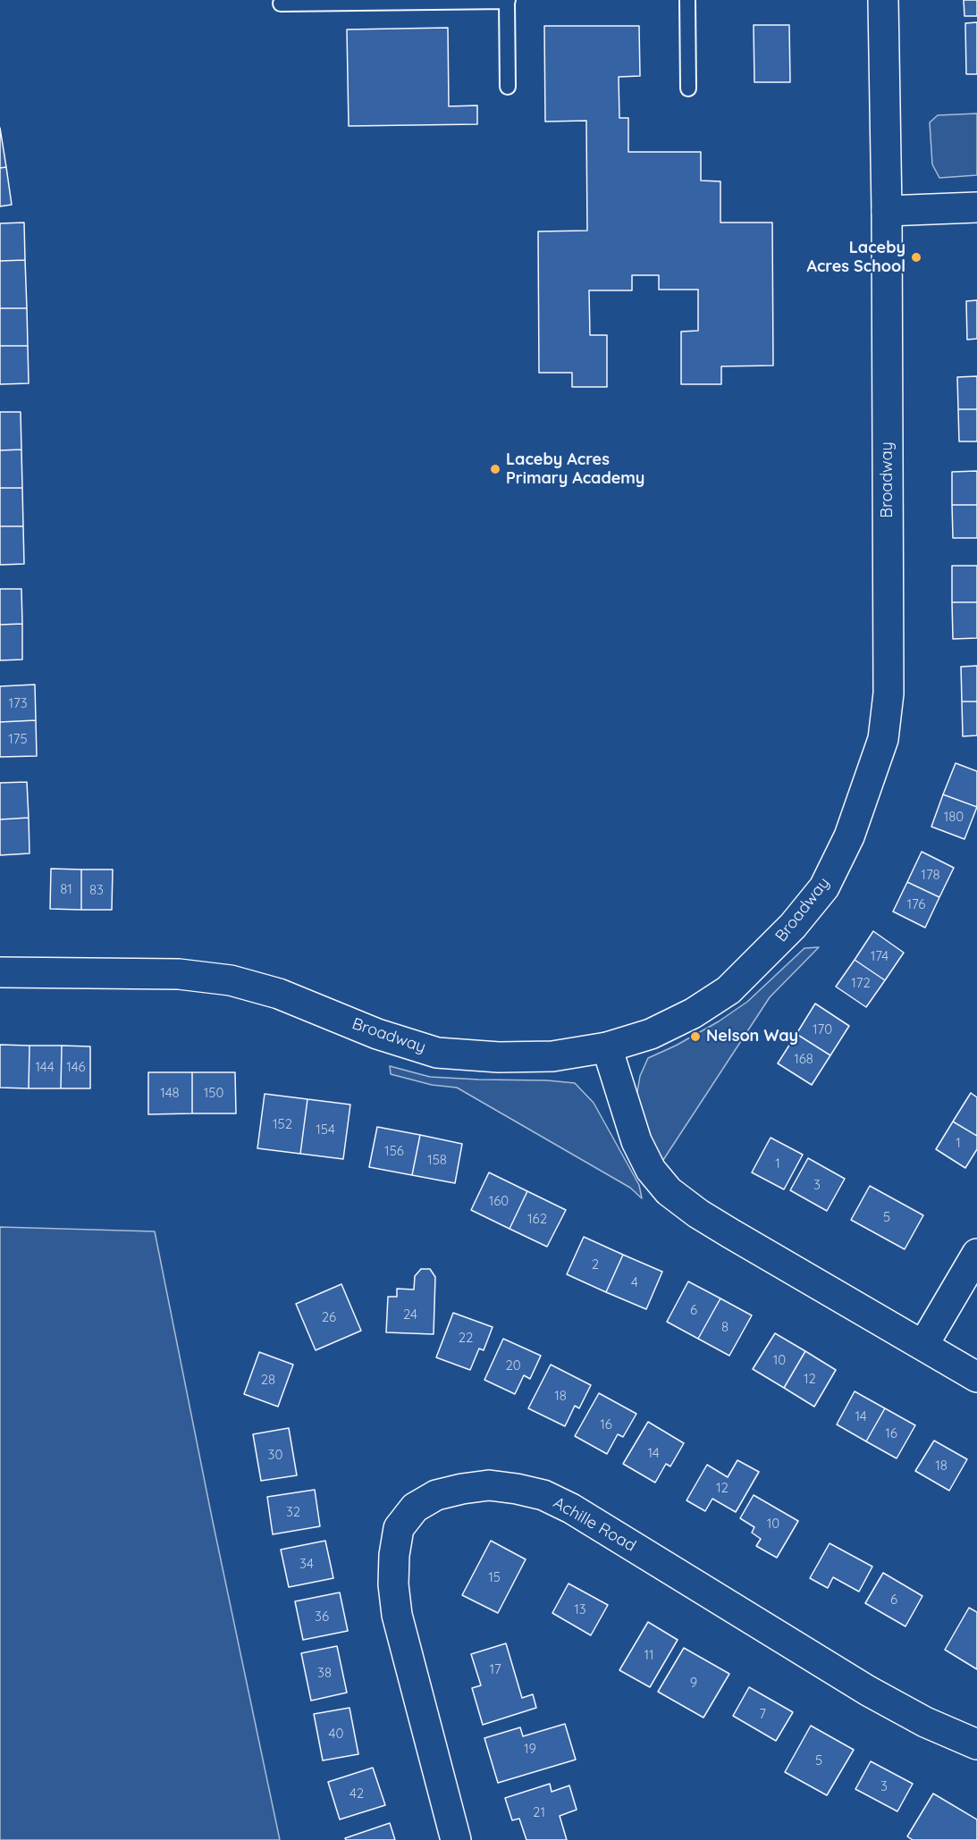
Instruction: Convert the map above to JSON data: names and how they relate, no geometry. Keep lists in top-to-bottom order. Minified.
{"streets":{"street":["Broadway","Achille Road"]},"places":["Laceby Acres School","Laceby Acres Primary Academy","Nelson Way"],"house_numbers":["173","175","180","178","81","83","176","174","172","170","168","144","146","148","150","152","154","1","156","158","1","3","160","5","162","2","4","6","24","26","8","22","10","20","12","28","18","14","16","16","14","30","18","12","32","10","34","15","6","13","36","11","17","38","9","7","40","19","5","3","42","21"]}
